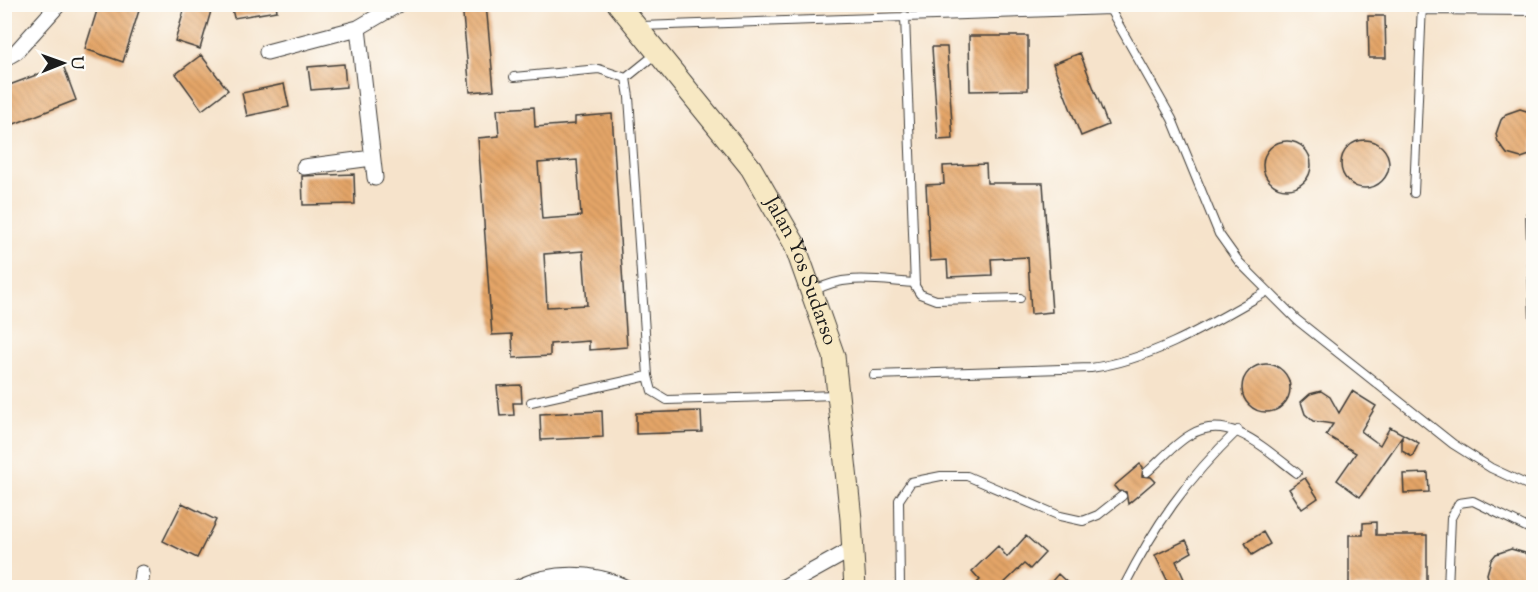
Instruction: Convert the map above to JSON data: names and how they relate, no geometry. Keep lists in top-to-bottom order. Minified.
{"streets":{"main road":["Jalan Yos Sudarso"]},"north":"right"}
